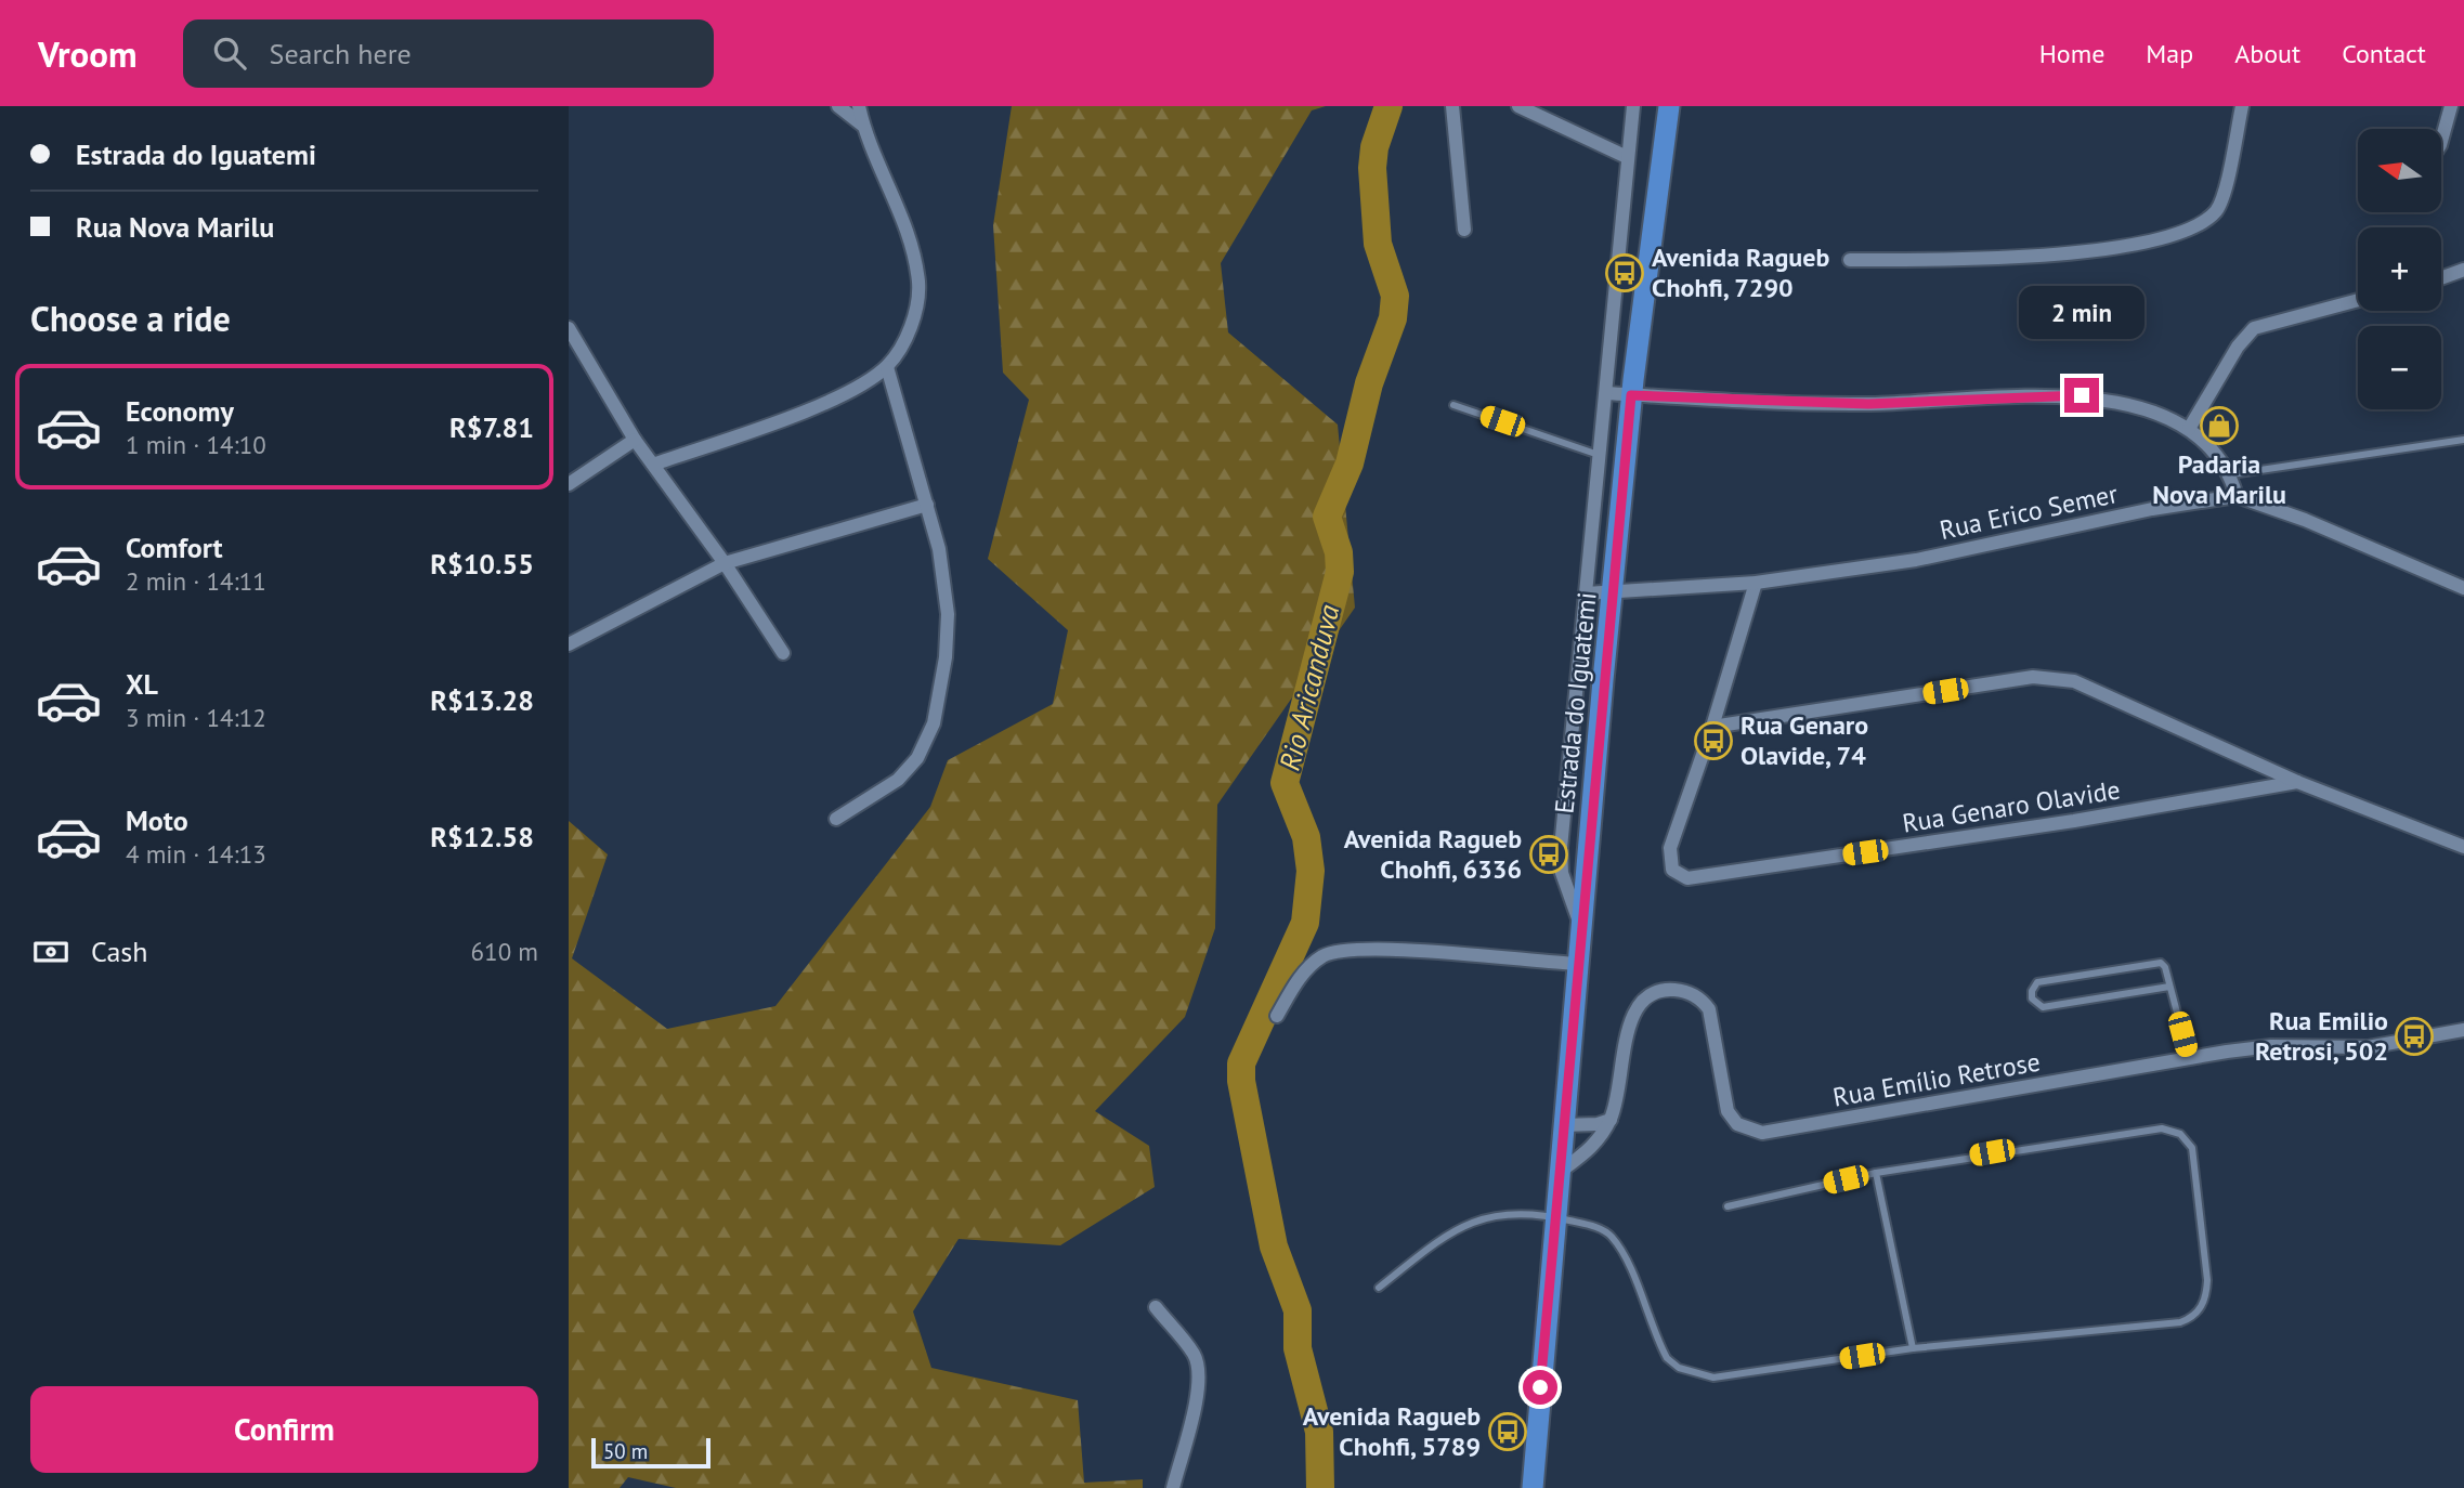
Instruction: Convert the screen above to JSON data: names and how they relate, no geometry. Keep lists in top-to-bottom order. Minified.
{"streets":{"main road":["Estrada do Iguatemi"],"street":["Rua Erico Semer","Rua Genaro Olavide","Rua Emílio Retrose"]},"crossings":[["Rua Erico Semer","Estrada do Iguatemi"],["Rua Erico Semer","Rua Genaro Olavide"],["Estrada do Iguatemi","Rua Emílio Retrose"]],"water":["Rio Aricanduva"],"places":{"bus stop":["Avenida Ragueb Chohfi, 7290","Rua Genaro Olavide, 74","Avenida Ragueb Chohfi, 6336","Rua Emilio Retrosi, 502","Avenida Ragueb Chohfi, 5789"],"shop":["Padaria Nova Marilu"]},"scale_bar":"50 m","north":"left","page":{"header":"Vroom","search":"Search here","nav":["Home","Map","About","Contact"],"banner":["Estrada do Iguatemi","Rua Nova Marilu"],"map_buttons":["+","−"],"heading":"Choose a ride","bubble":"2 min","list":[{"name":"Economy","note":"1 min · 14:10","value":"R$7.81"},{"name":"Comfort","note":"2 min · 14:11","value":"R$10.55"},{"name":"XL","note":"3 min · 14:12","value":"R$13.28"},{"name":"Moto","note":"4 min · 14:13","value":"R$12.58"}],"pay":["Cash","610 m"],"buttons":"Confirm","scale":"50 m"}}
